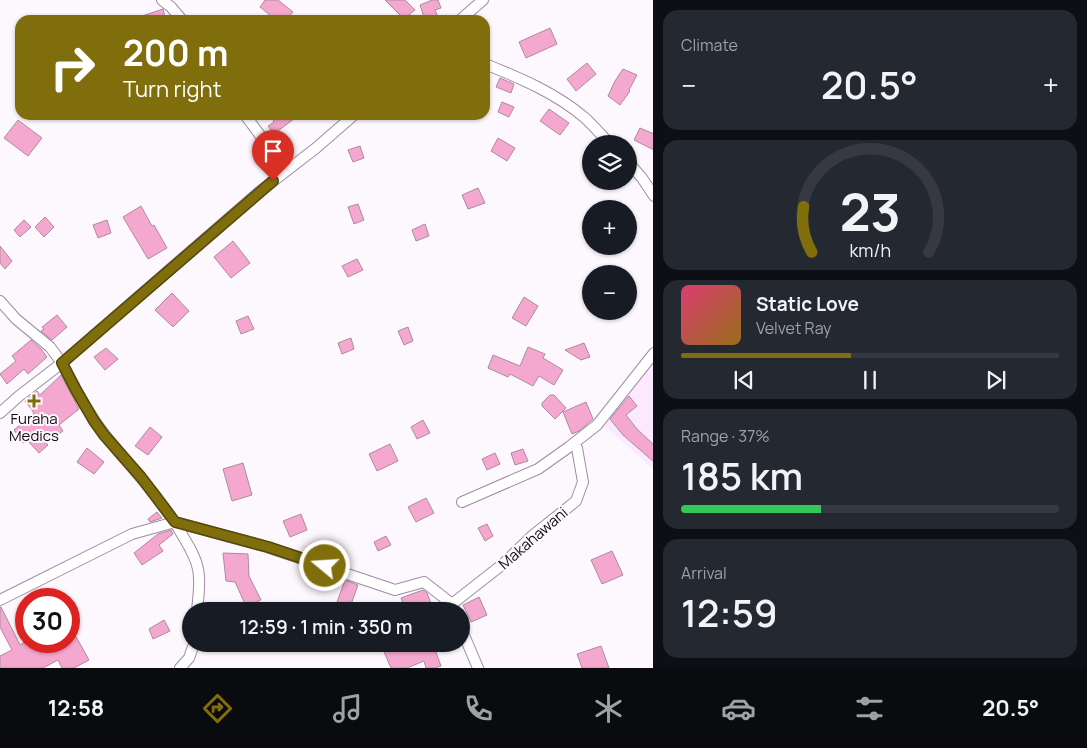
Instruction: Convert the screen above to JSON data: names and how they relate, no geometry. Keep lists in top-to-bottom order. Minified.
{"streets":{"street":["Makahawani"]},"places":{"health":["Furaha Medics"]},"page":{"tile":["Climate",["Range · 37%","185 km"],["Arrival","12:59"]],"turn":["200 m","Turn right"],"heat":["−","20.5°","+"],"map_buttons":["+","−"],"song":["Static Love","Velvet Ray"],"limit":"30","trip":"12:59 · 1 min · 350 m","tabs":["12:58","20.5°"],"gauge":["23","km/h"]}}
